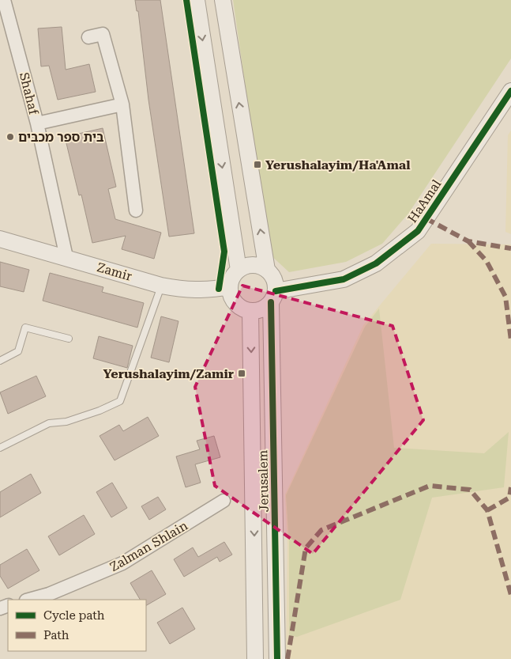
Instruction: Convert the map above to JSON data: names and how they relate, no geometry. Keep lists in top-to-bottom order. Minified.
{"streets":{"street":["Shahaf","HaAmal","Zamir","Jerusalem","Zalman Shlain"]},"crossings":[["Shahaf","Zamir"],["HaAmal","Zamir"],["HaAmal","Jerusalem"],["Zamir","Jerusalem"]],"places":{"other":["בית ספר מכבים"],"transit":["Yerushalayim/Ha'Amal","Yerushalayim/Zamir"]},"legend":["Cycle path","Path"]}
